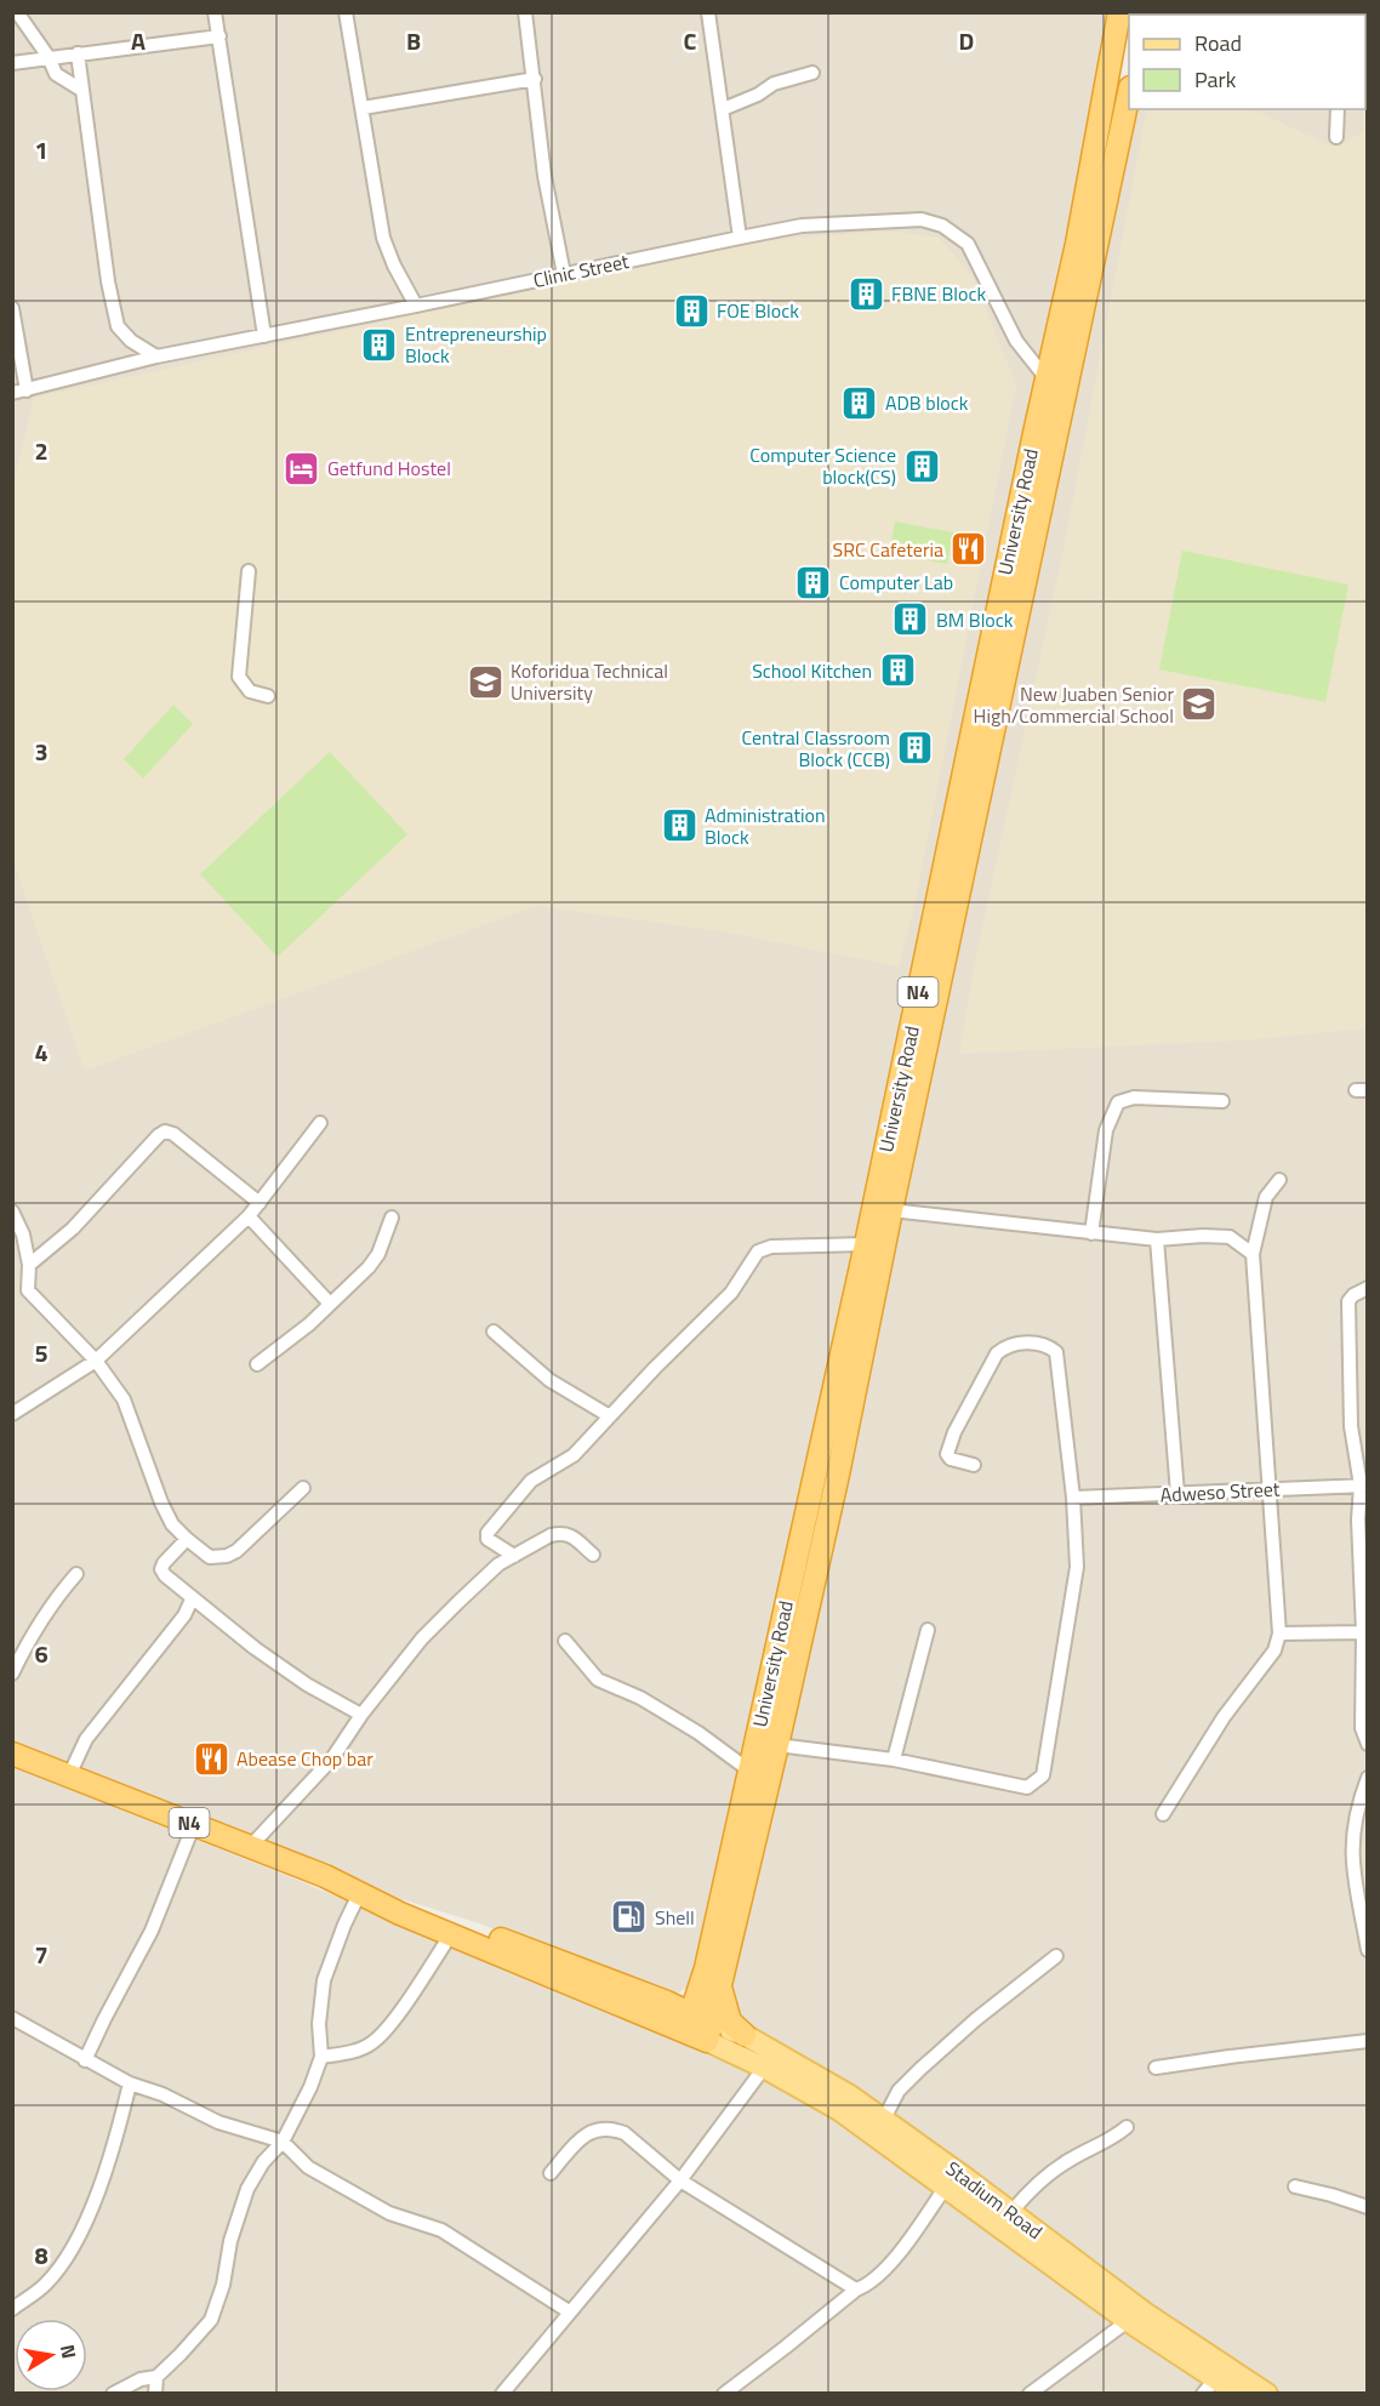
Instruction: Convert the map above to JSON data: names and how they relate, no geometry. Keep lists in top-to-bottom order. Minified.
{"streets":{"highway":["University Road","N4"],"main road":["Stadium Road"],"street":["Clinic Street","Adweso Street"]},"crossings":[["Clinic Street","University Road"],["University Road","N4"],["University Road","Stadium Road"],["N4","Stadium Road"]],"places":{"building":["FBNE Block","FOE Block","Entrepreneurship Block","ADB block","Computer Science block(CS)","Computer Lab","BM Block","School Kitchen","Central Classroom Block (CCB)","Administration Block"],"hotel":["Getfund Hostel"],"restaurant":["SRC Cafeteria","Abease Chop bar"],"school or university":["Koforidua Technical University","New Juaben Senior High/Commercial School"],"fuel station":["Shell"]},"legend":["Road","Park"],"north":"right","grid":{"columns":["A","B","C","D"],"rows":["1","2","3","4","5","6","7","8"]}}
